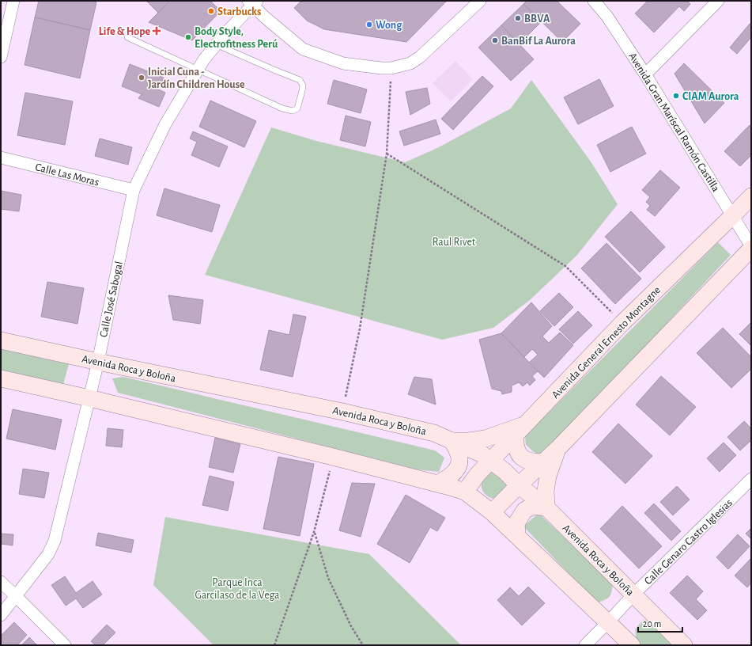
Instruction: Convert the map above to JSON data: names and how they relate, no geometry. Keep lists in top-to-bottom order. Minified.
{"streets":{"main road":["Avenida General Ernesto Montagne","Avenida Roca y Boloña"],"street":["Avenida Gran Maríscal Ramón Castilla","Calle Las Moras","Calle José Sabogal","Calle Genaro Castro Iglesias"]},"crossings":[["Avenida Gran Maríscal Ramón Castilla","Avenida General Ernesto Montagne"],["Calle Las Moras","Calle José Sabogal"],["Calle José Sabogal","Avenida Roca y Boloña"],["Avenida General Ernesto Montagne","Avenida Roca y Boloña"],["Avenida Roca y Boloña","Calle Genaro Castro Iglesias"]],"parks":["Raul Rivet","Parque Inca Garcilaso de la Vega"],"places":{"other":["Starbucks","BBVA","Wong","Body Style, Electrofitness Perú","BanBif La Aurora","Inicial Cuna - Jardín Children House","CIAM Aurora"],"health":["Life & Hope"]},"scale_bar":"20 m"}
